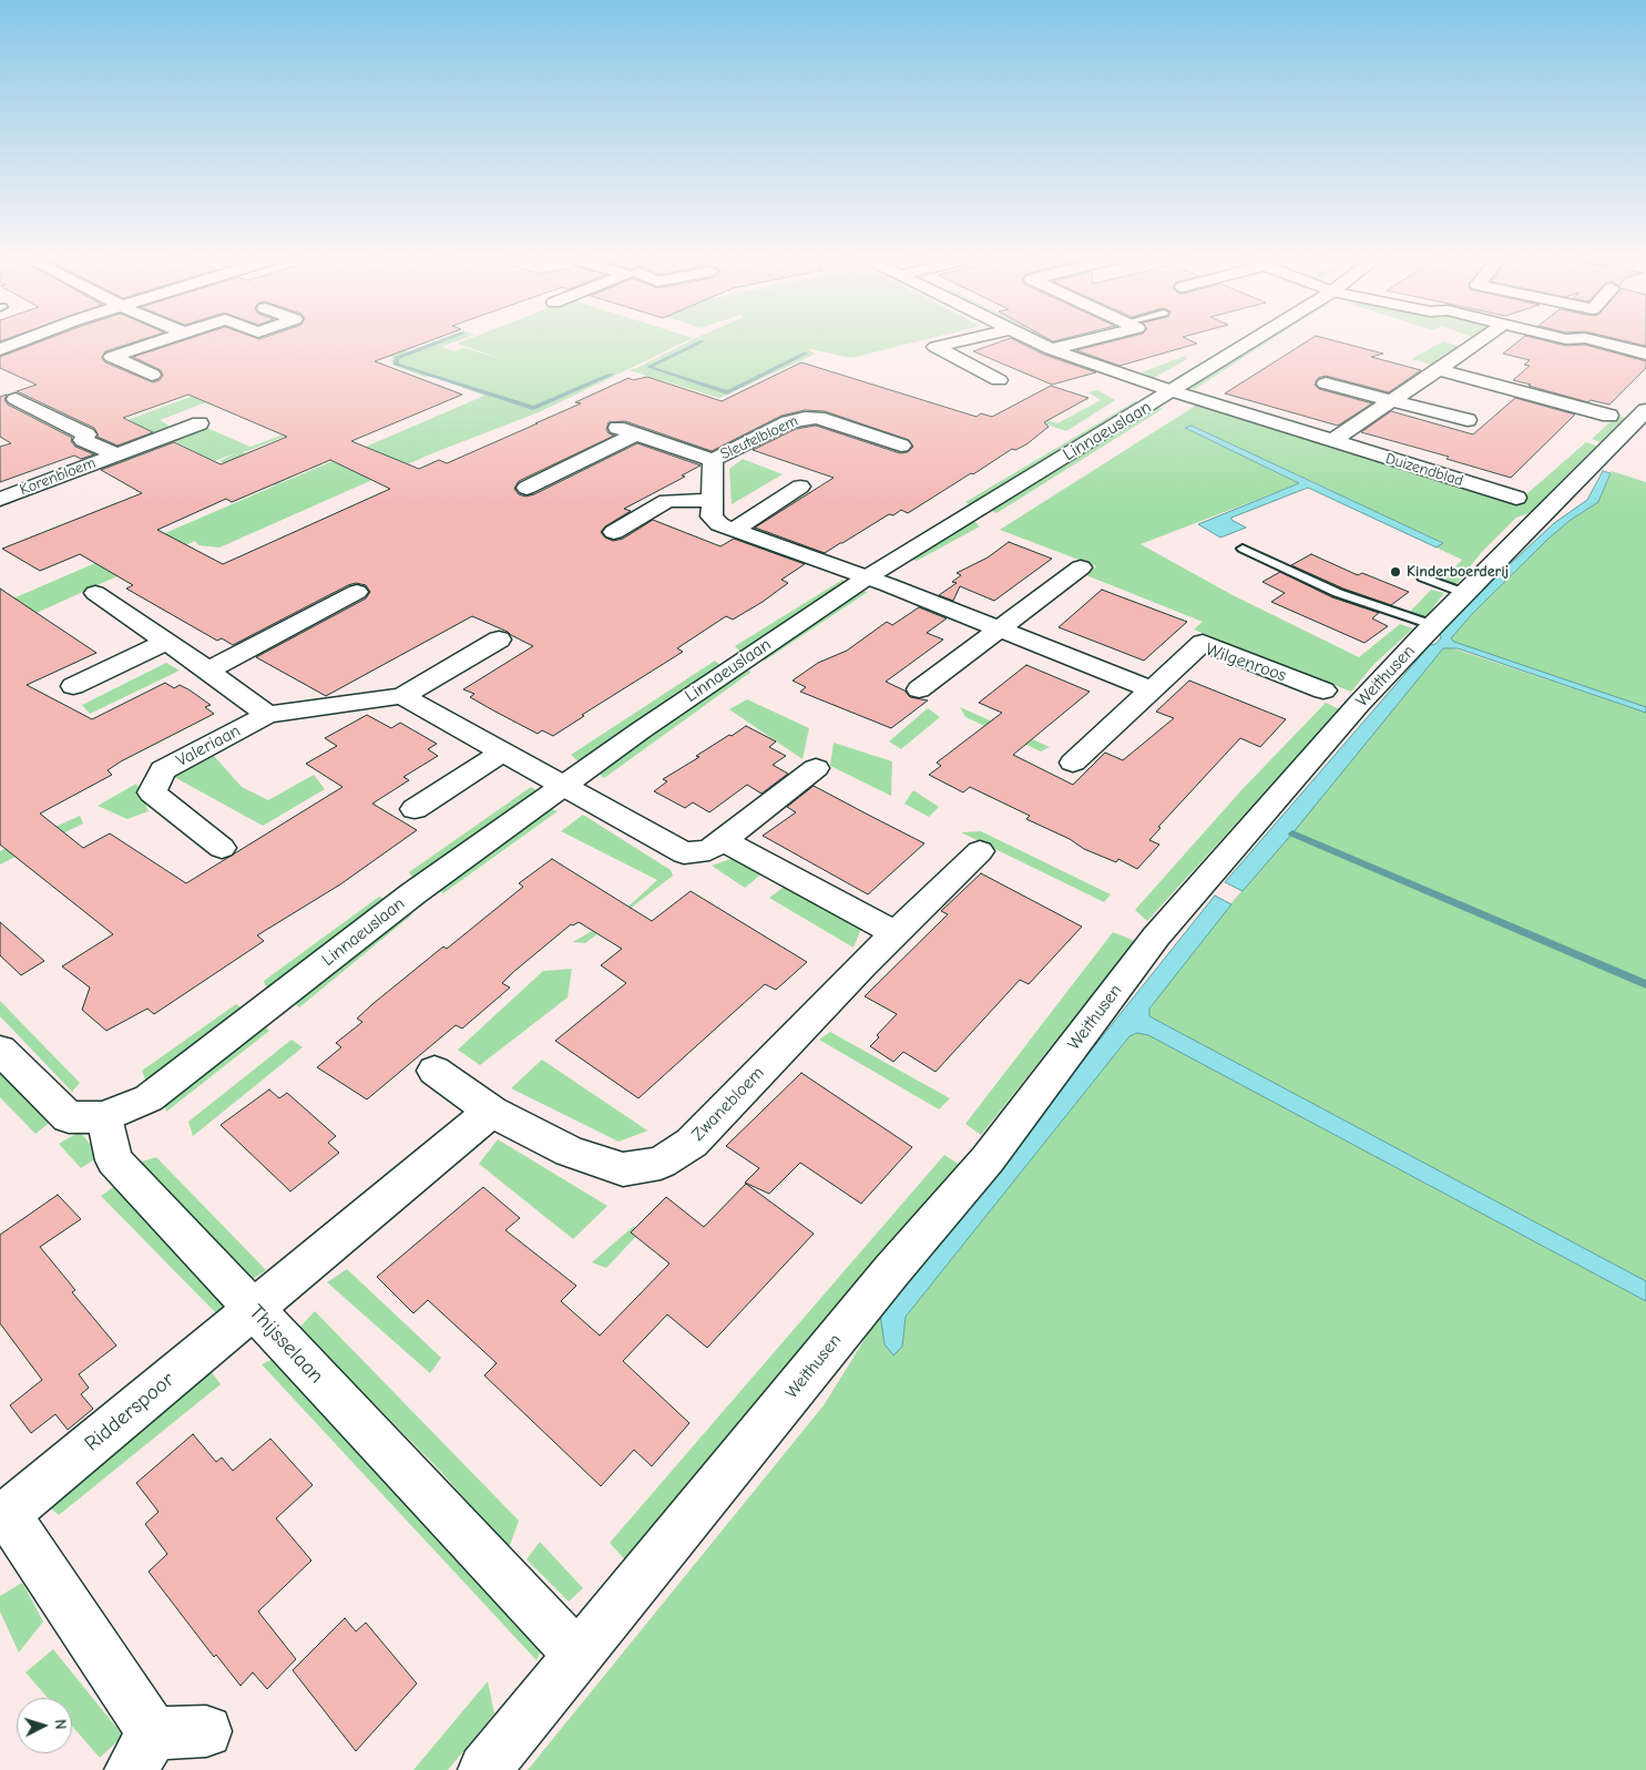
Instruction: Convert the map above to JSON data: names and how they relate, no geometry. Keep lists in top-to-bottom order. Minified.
{"streets":{"street":["Linnaeuslaan","Sleutelbloem","Duizendblad","Korenbloem","Wilgenroos","Weithusen","Valeriaan","Zwanebloem","Thijsselaan","Ridderspoor"]},"crossings":[["Linnaeuslaan","Sleutelbloem"],["Linnaeuslaan","Duizendblad"],["Linnaeuslaan","Thijsselaan"],["Weithusen","Thijsselaan"],["Thijsselaan","Ridderspoor"]],"places":["Kinderboerderij"],"north":"right"}
